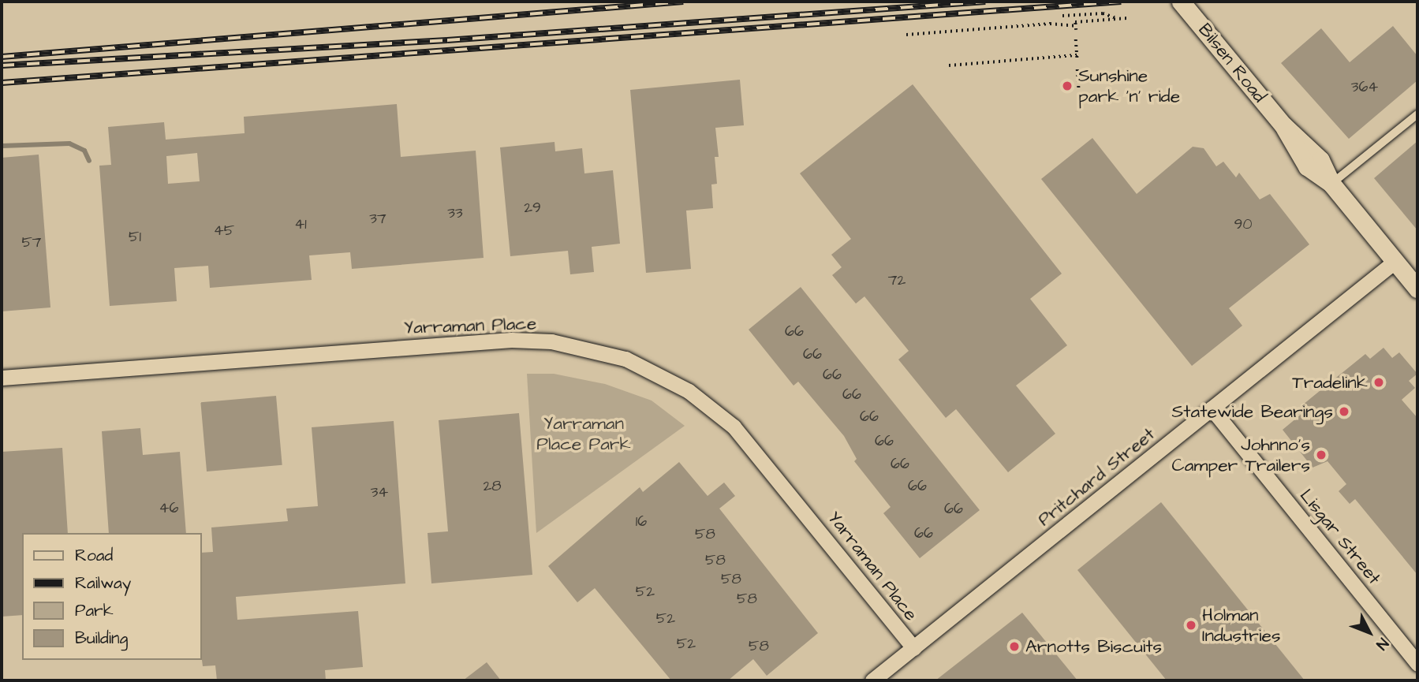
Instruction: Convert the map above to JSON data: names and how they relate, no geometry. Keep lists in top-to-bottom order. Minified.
{"streets":{"street":["Bilsen Road","Yarraman Place","Pritchard Street","Lisgar Street"]},"crossings":[["Bilsen Road","Pritchard Street"],["Yarraman Place","Pritchard Street"],["Pritchard Street","Lisgar Street"]],"parks":["Yarraman Place Park"],"places":["Sunshine park 'n' ride","Tradelink","Statewide Bearings","Johnno's Camper Trailers","Holman Industries","Arnotts Biscuits"],"house_numbers":["364","29","33","37","41","90","45","51","57","72","66","66","66","66","66","66","66","28","66","34","46","66","16","66","58","58","58","52","58","52","52","58"],"legend":["Road","Railway","Park","Building"],"north":"bottom right"}
